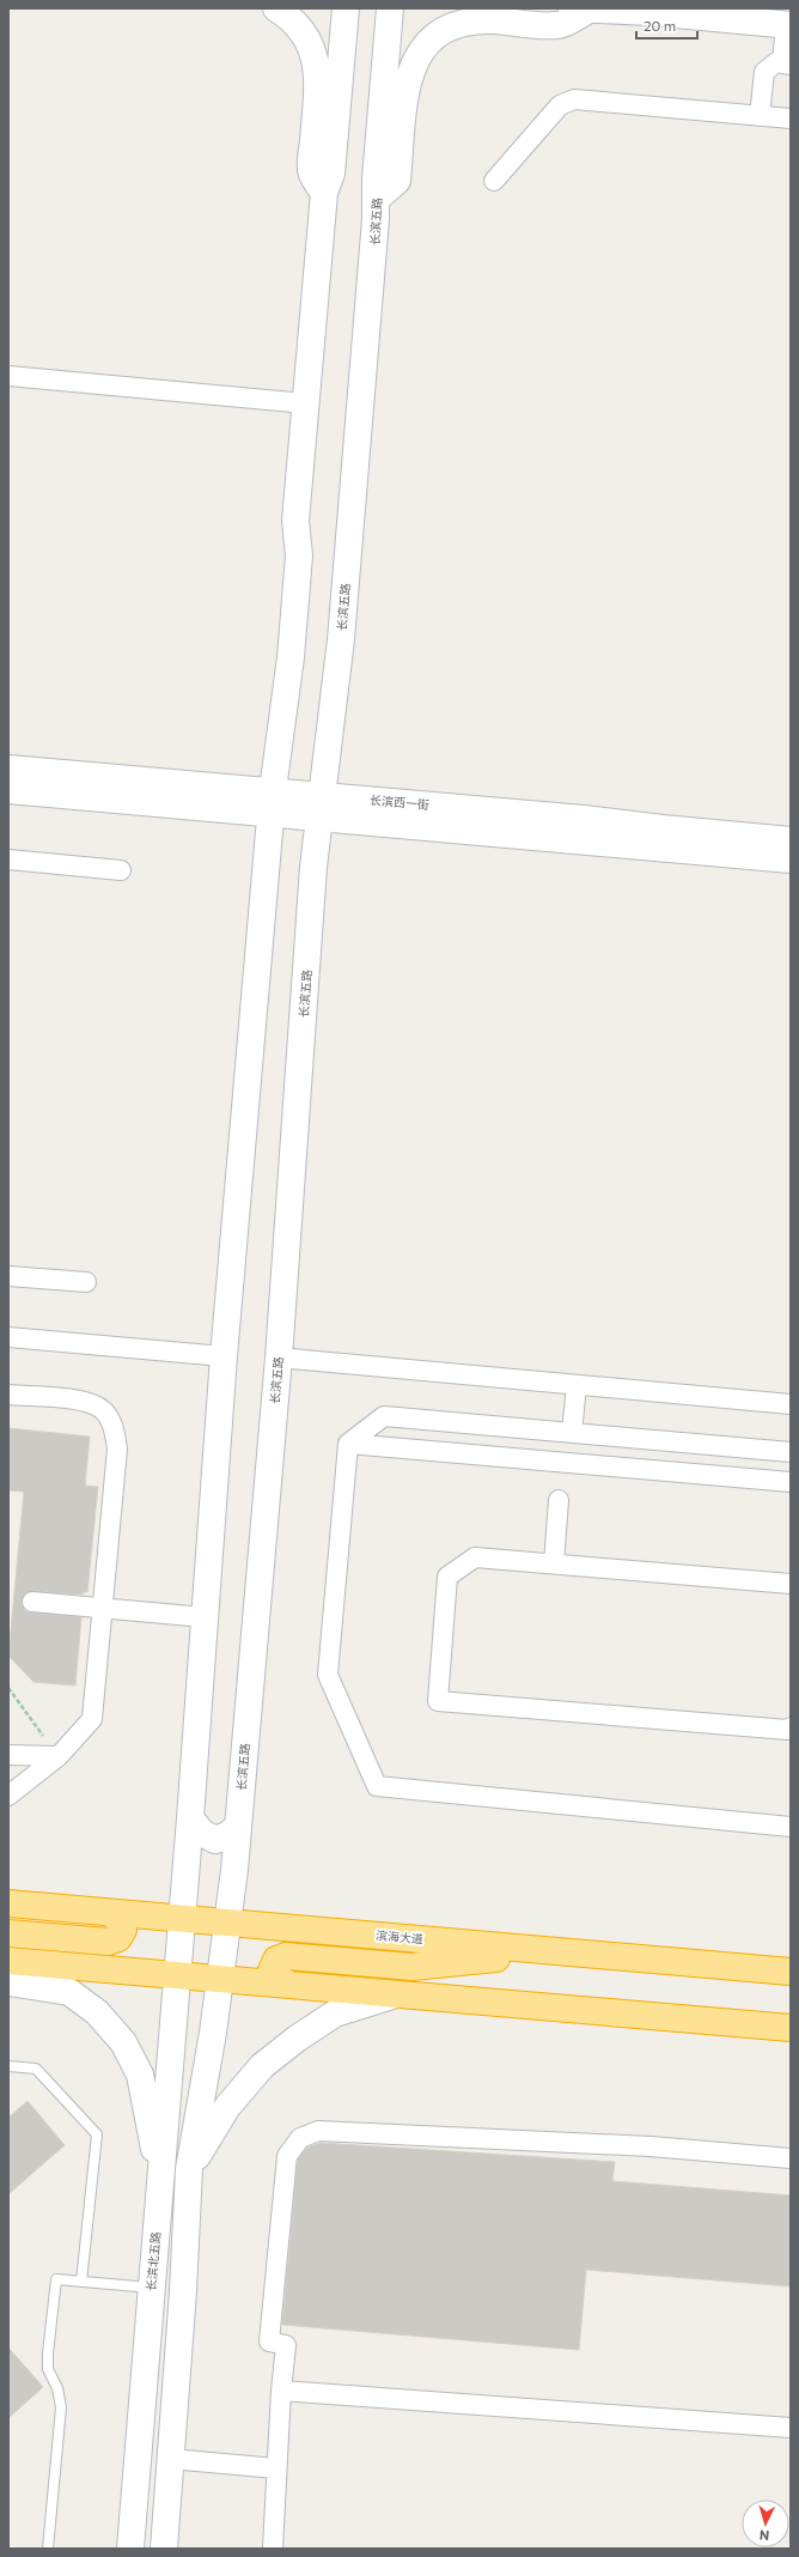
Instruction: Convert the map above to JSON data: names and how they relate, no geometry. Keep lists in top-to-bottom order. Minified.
{"streets":{"highway":["滨海大道"],"main road":["长滨五路","长滨西一街","长滨北五路"]},"crossings":[["长滨五路","长滨西一街"],["长滨五路","滨海大道"]],"scale_bar":"20 m","north":"bottom"}
